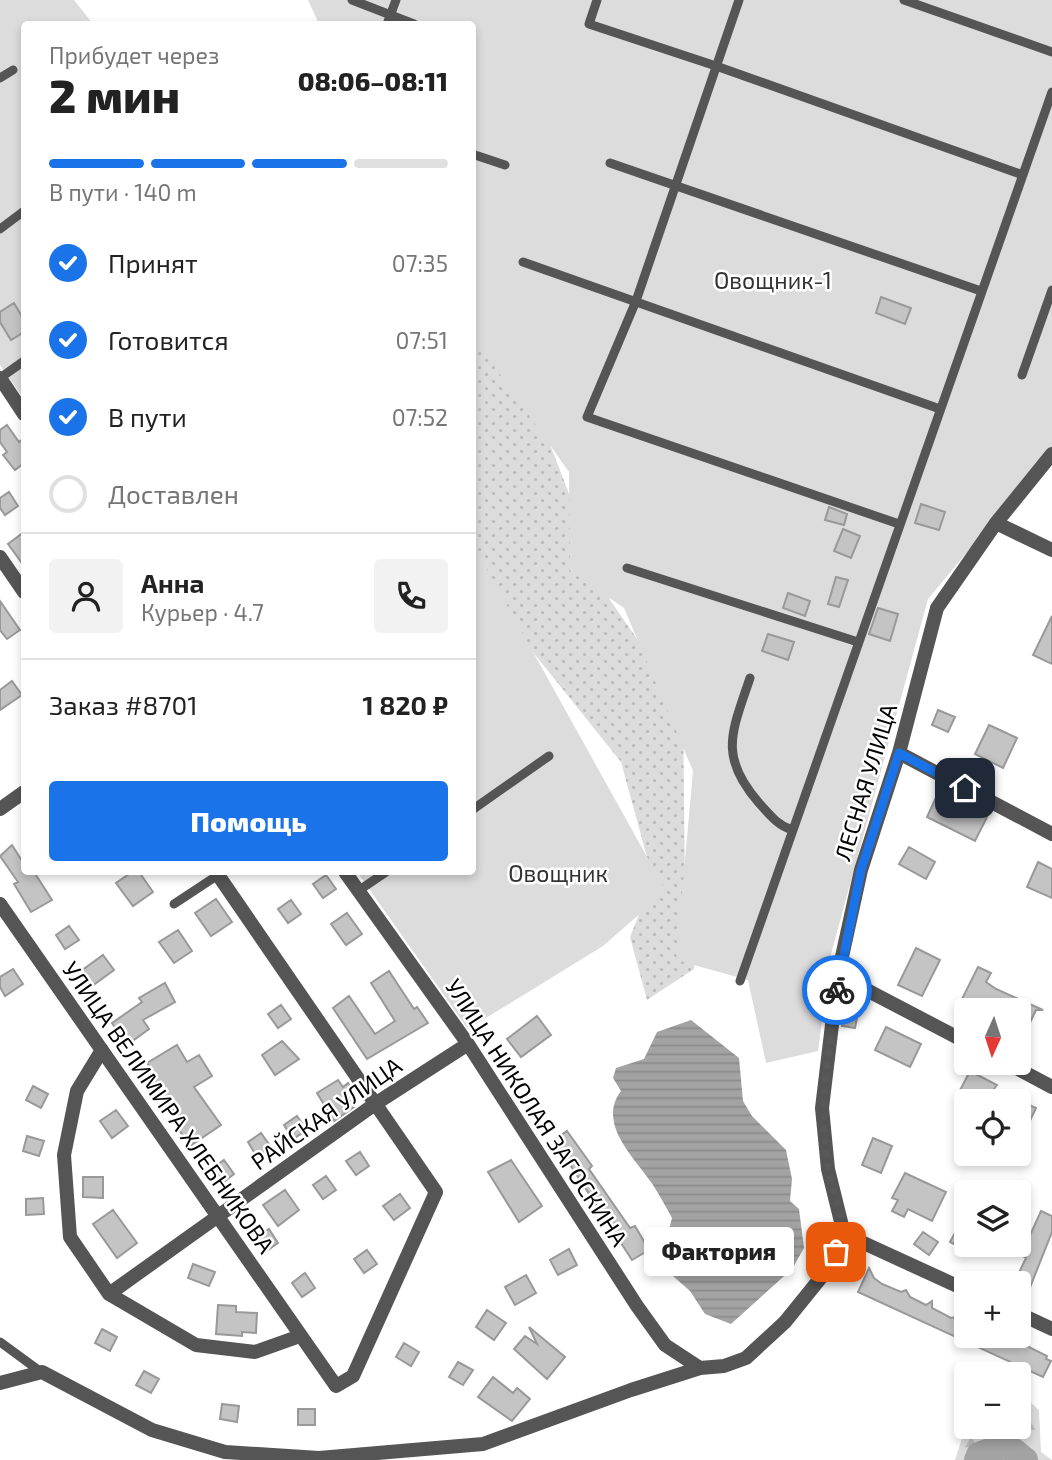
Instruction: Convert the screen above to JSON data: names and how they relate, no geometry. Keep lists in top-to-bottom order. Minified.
{"streets":{"street":["ЛЕСНАЯ УЛИЦА","УЛИЦА ВЕЛИМИРА ХЛЕБНИКОВА","УЛИЦА НИКОЛАЯ ЗАГОСКИНА","РАЙСКАЯ УЛИЦА"]},"crossings":[["УЛИЦА ВЕЛИМИРА ХЛЕБНИКОВА","РАЙСКАЯ УЛИЦА"],["УЛИЦА НИКОЛАЯ ЗАГОСКИНА","РАЙСКАЯ УЛИЦА"]],"parks":["Овощник-1","Овощник"],"places":["Фактория"],"north":"bottom","page":{"heading":["2 мин","Прибудет через","08:06–08:11"],"panel":["Анна","Курьер · 4.7","Заказ #8701","1 820 ₽"],"bar":"В пути · 140 m","list":[["Принят","07:35"],["Готовится","07:51"],["В пути","07:52"],"Доставлен"],"buttons":"Помощь","map_buttons":["+","−"],"bubble":"Фактория"}}
